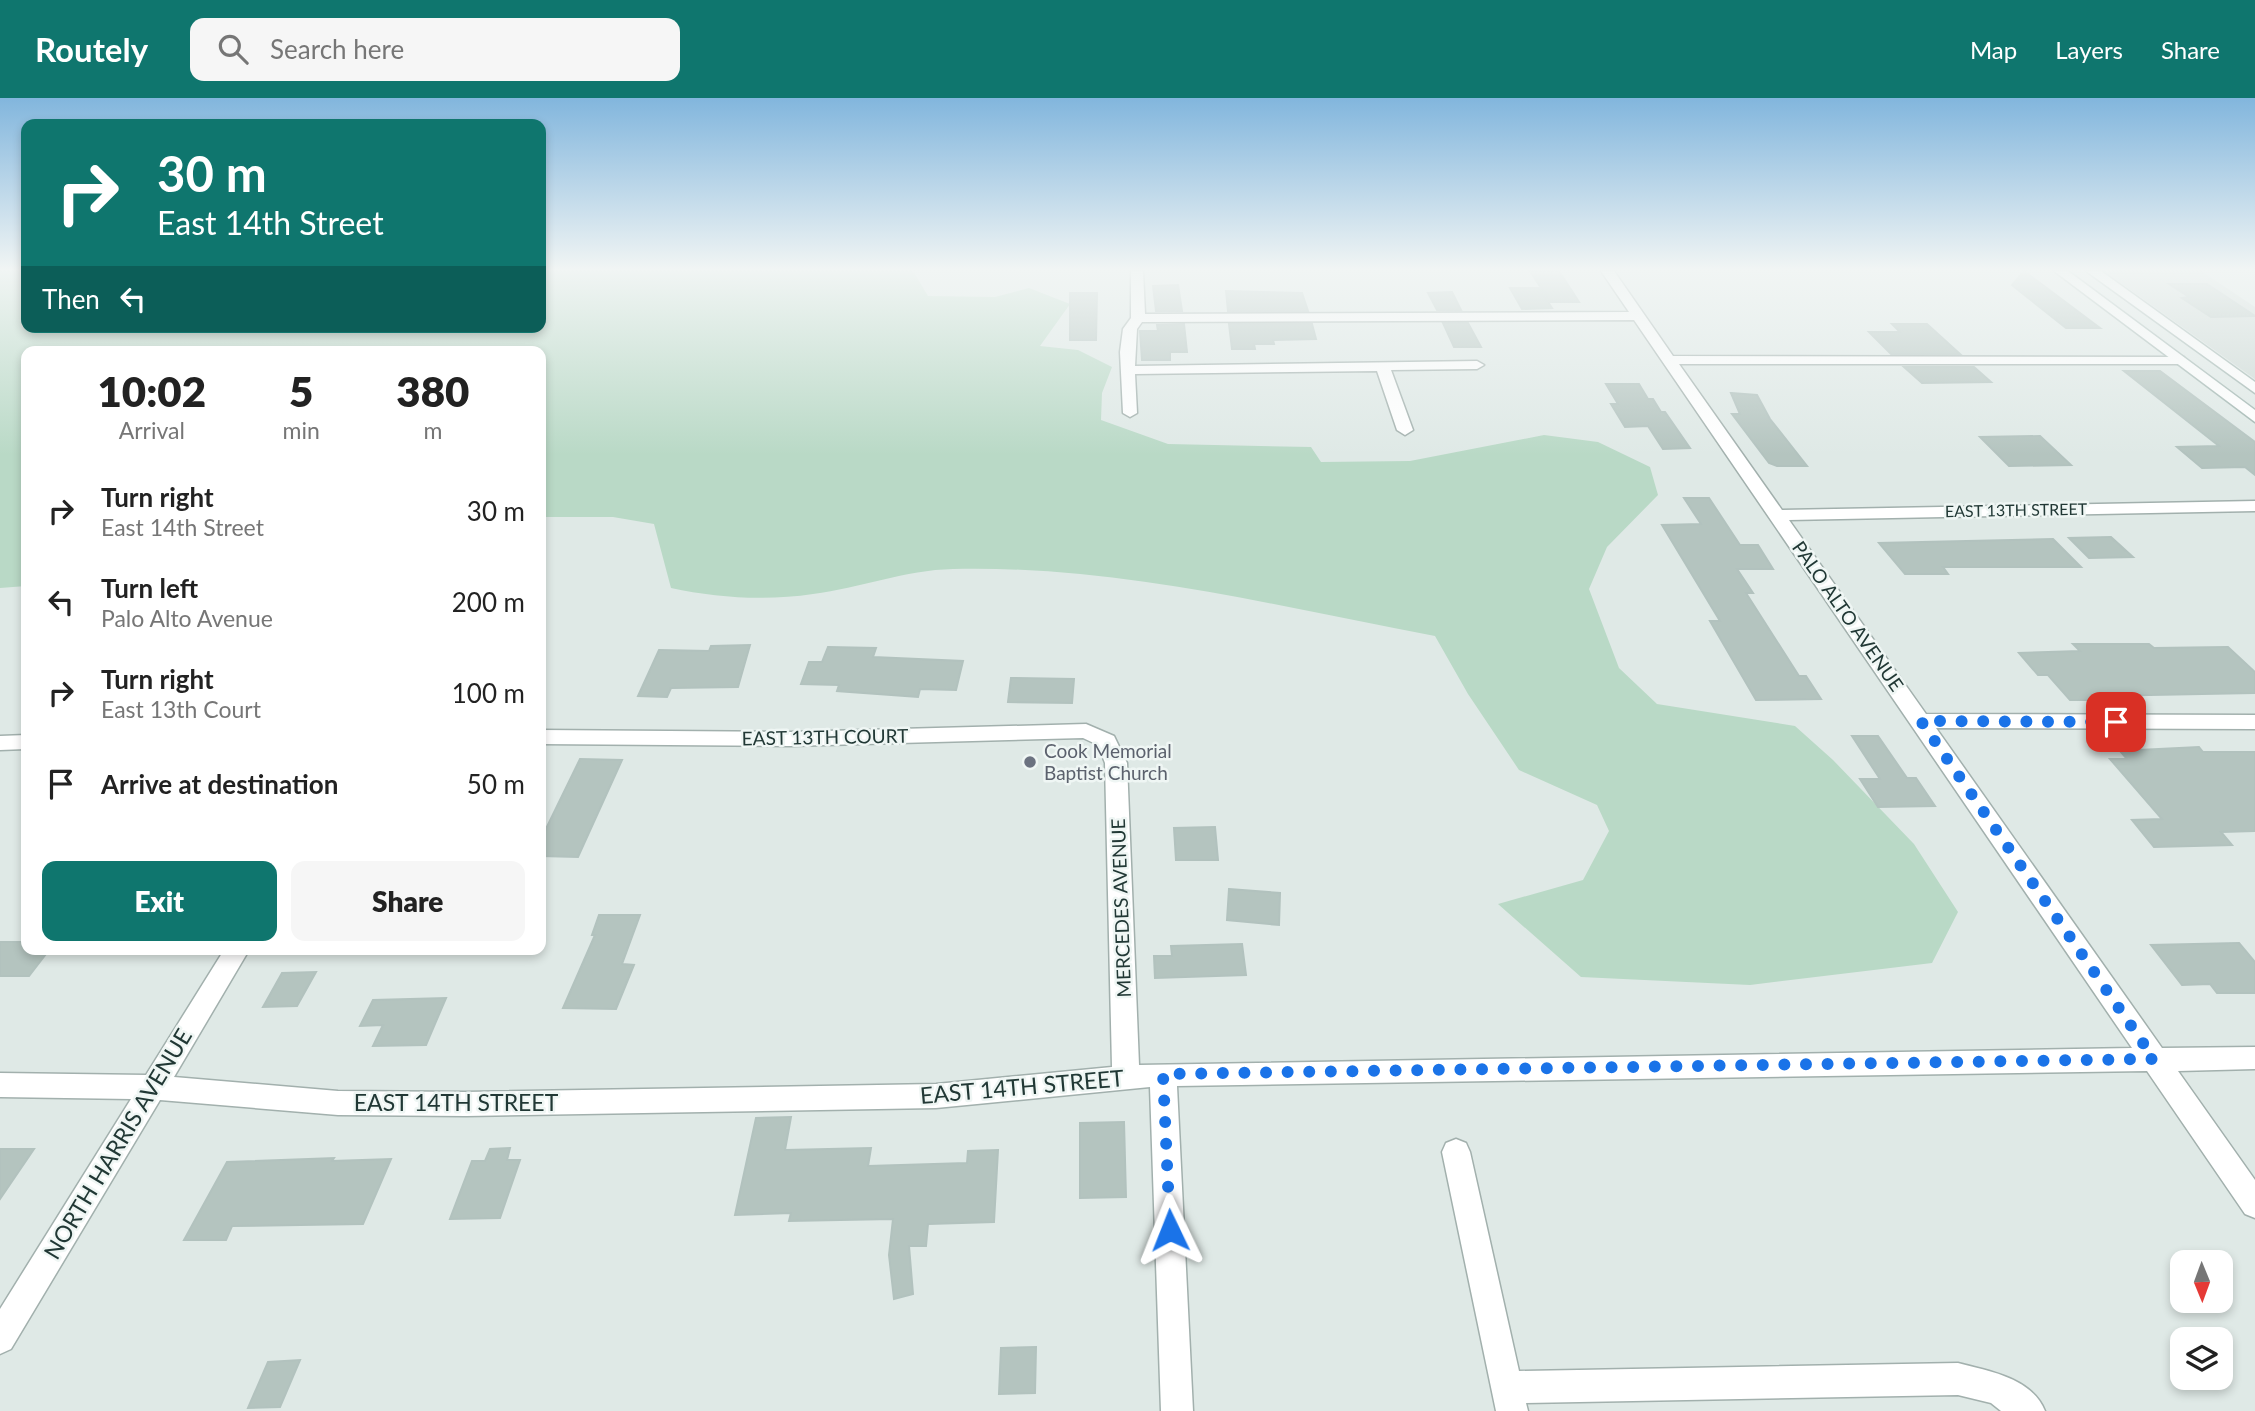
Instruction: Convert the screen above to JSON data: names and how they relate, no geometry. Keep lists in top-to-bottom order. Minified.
{"streets":{"street":["EAST 13TH STREET","PALO ALTO AVENUE","EAST 13TH COURT","MERCEDES AVENUE","EAST 14TH STREET","NORTH HARRIS AVENUE"]},"crossings":[["EAST 13TH STREET","PALO ALTO AVENUE"],["PALO ALTO AVENUE","EAST 14TH STREET"],["EAST 13TH COURT","MERCEDES AVENUE"],["MERCEDES AVENUE","EAST 14TH STREET"],["EAST 14TH STREET","NORTH HARRIS AVENUE"]],"places":["Cook Memorial Baptist Church"],"north":"bottom","page":{"header":"Routely","search":"Search here","nav":["Map","Layers","Share"],"turn":["30 m","East 14th Street"],"then":"Then","eta":["10:02","Arrival","5","min","380","m"],"list":[{"name":"Turn right","note":"East 14th Street","value":"30 m"},{"name":"Turn left","note":"Palo Alto Avenue","value":"200 m"},{"name":"Turn right","note":"East 13th Court","value":"100 m"},{"name":"Arrive at destination","value":"50 m"}],"buttons":["Exit","Share"]}}
